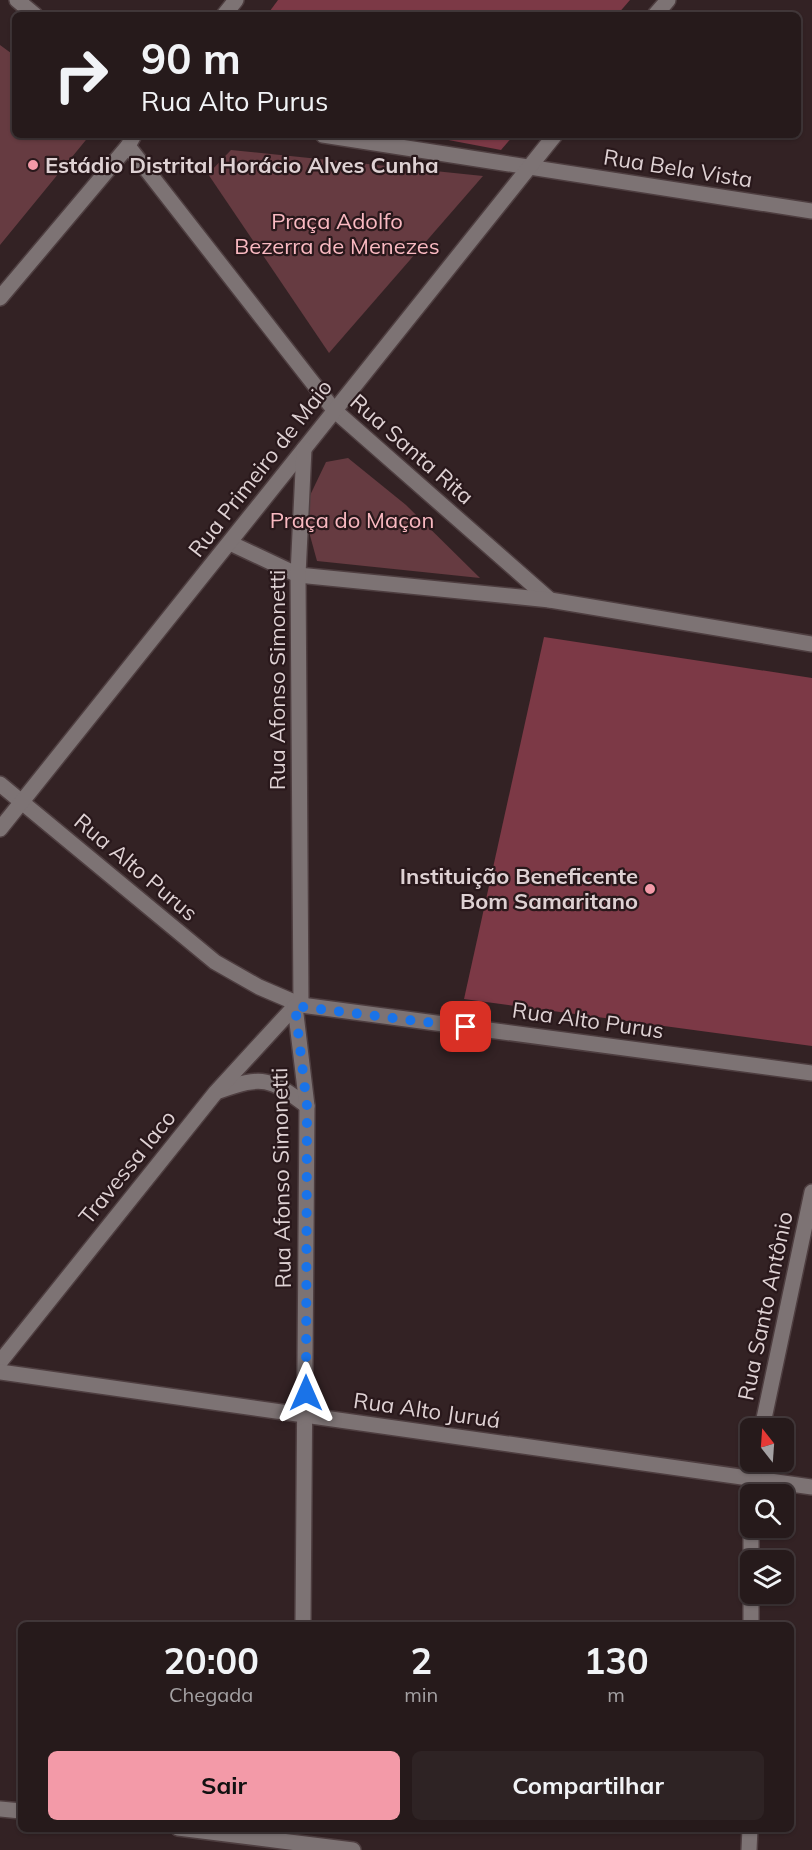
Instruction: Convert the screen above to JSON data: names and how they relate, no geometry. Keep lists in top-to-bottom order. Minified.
{"streets":{"street":["Rua Bela Vista","Rua Santa Rita","Rua Primeiro de Maio","Rua Afonso Simonetti","Rua Alto Purus","Travessa Iaco","Rua Santo Antônio","Rua Alto Juruá"]},"crossings":[["Rua Bela Vista","Rua Primeiro de Maio"],["Rua Santa Rita","Rua Primeiro de Maio"],["Rua Primeiro de Maio","Rua Afonso Simonetti"],["Rua Primeiro de Maio","Rua Alto Purus"],["Rua Afonso Simonetti","Rua Alto Purus"],["Rua Afonso Simonetti","Travessa Iaco"],["Rua Afonso Simonetti","Rua Alto Juruá"],["Rua Alto Purus","Travessa Iaco"]],"parks":["Praça Adolfo Bezerra de Menezes","Praça do Maçon"],"places":["Estádio Distrital Horácio Alves Cunha","Instituição Beneficente Bom Samaritano"],"north":"top","page":{"turn":["90 m","Rua Alto Purus"],"eta":["20:00","Chegada","2","min","130","m"],"buttons":["Sair","Compartilhar"]}}
